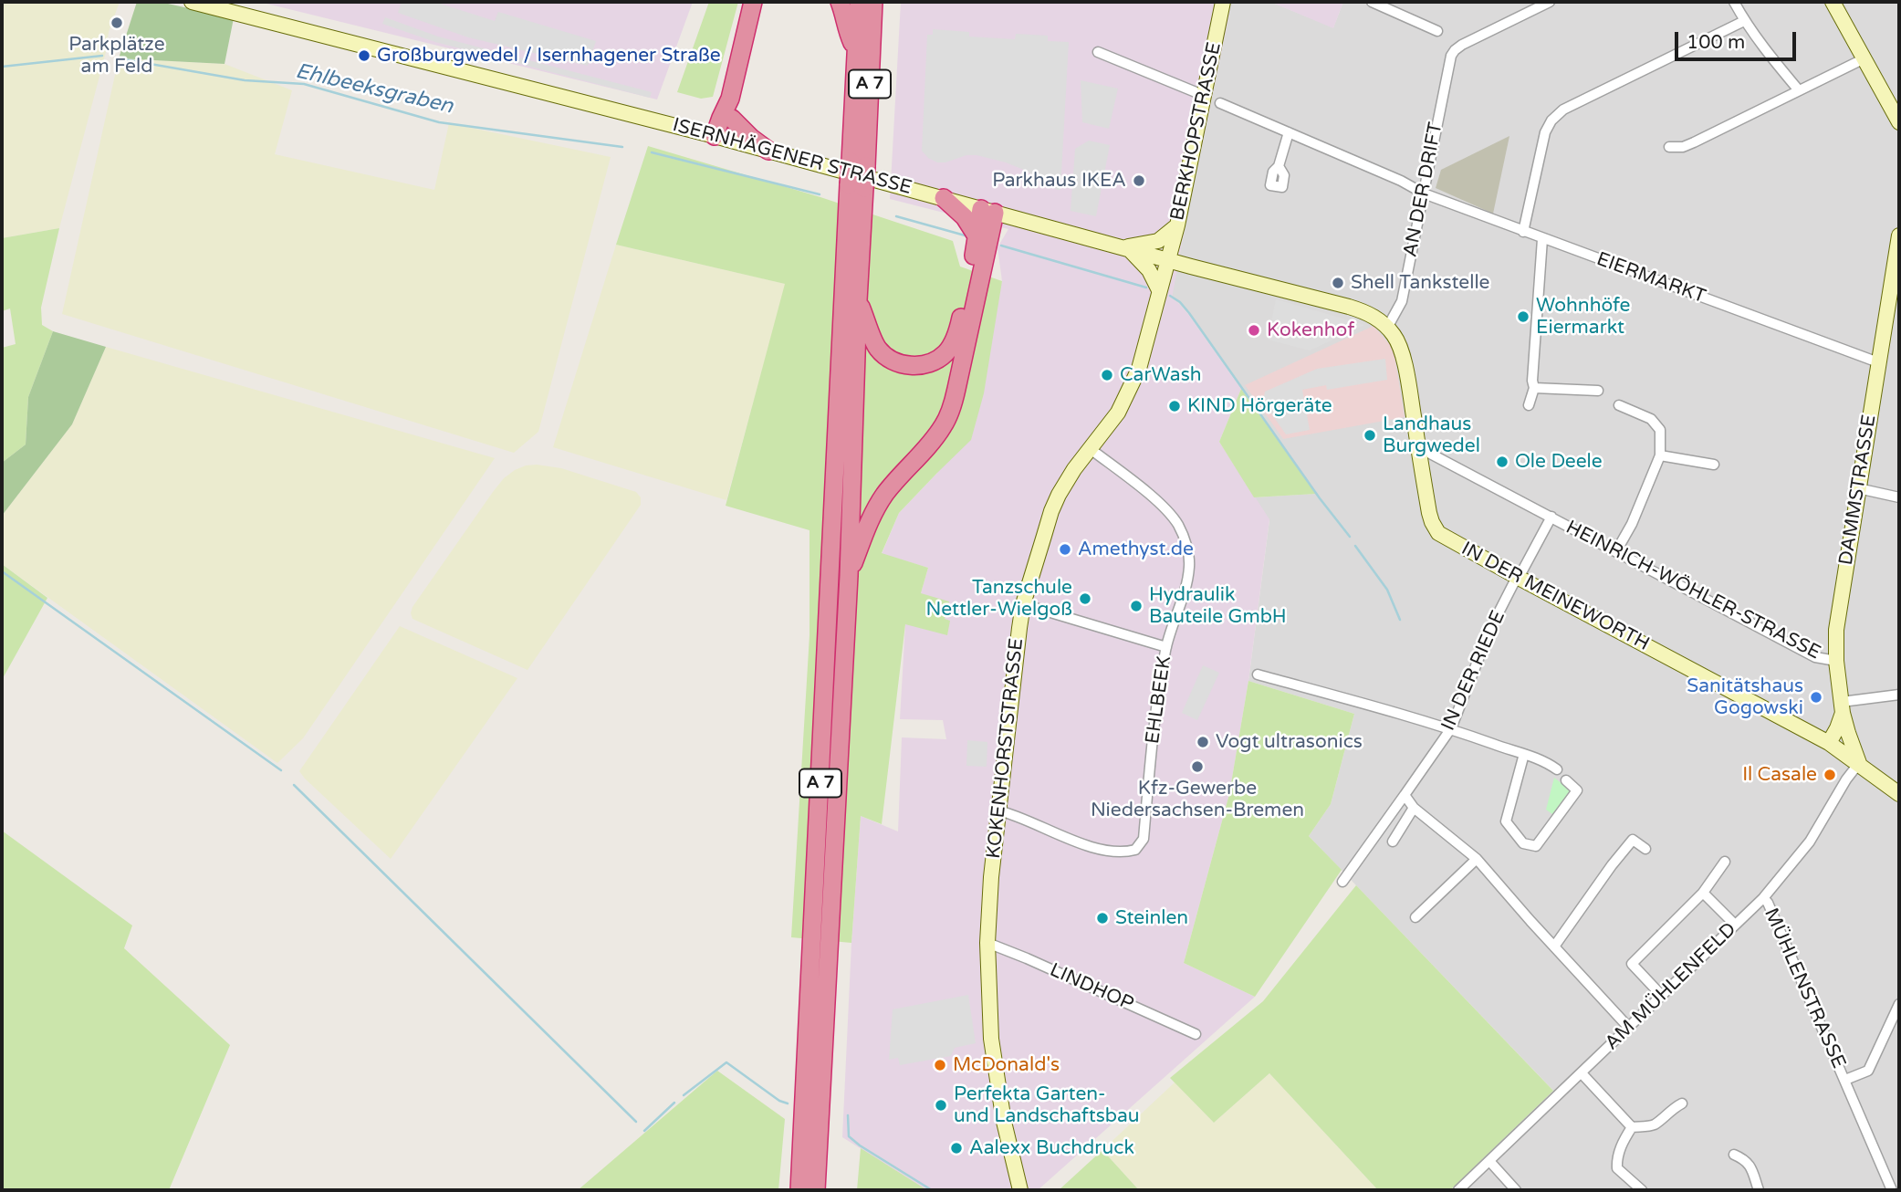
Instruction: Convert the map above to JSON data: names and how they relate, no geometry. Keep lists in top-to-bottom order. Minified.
{"streets":{"highway":["A 7"],"main road":["BERKHOPSTRASSE","ISERNHÄGENER STRASSE","DAMMSTRASSE","IN DER MEINEWORTH","KOKENHORSTSTRASSE"],"street":["AN DER DRIFT","EIERMARKT","HEINRICH-WÖHLER-STRASSE","IN DER RIEDE","EHLBEEK","AM MÜHLENFELD","LINDHOP","MÜHLENSTRASSE"]},"crossings":[["BERKHOPSTRASSE","ISERNHÄGENER STRASSE"],["BERKHOPSTRASSE","KOKENHORSTSTRASSE"],["ISERNHÄGENER STRASSE","AN DER DRIFT"],["ISERNHÄGENER STRASSE","IN DER MEINEWORTH"],["ISERNHÄGENER STRASSE","KOKENHORSTSTRASSE"],["AN DER DRIFT","EIERMARKT"],["AN DER DRIFT","IN DER MEINEWORTH"],["EIERMARKT","DAMMSTRASSE"],["DAMMSTRASSE","HEINRICH-WÖHLER-STRASSE"],["DAMMSTRASSE","IN DER MEINEWORTH"],["DAMMSTRASSE","AM MÜHLENFELD"],["HEINRICH-WÖHLER-STRASSE","IN DER MEINEWORTH"],["HEINRICH-WÖHLER-STRASSE","IN DER RIEDE"],["IN DER MEINEWORTH","IN DER RIEDE"],["IN DER MEINEWORTH","AM MÜHLENFELD"],["EHLBEEK","KOKENHORSTSTRASSE"],["KOKENHORSTSTRASSE","LINDHOP"],["AM MÜHLENFELD","MÜHLENSTRASSE"]],"water":["Ehlbeeksgraben"],"places":["Parkplätze am Feld","Großburgwedel / Isernhagener Straße","Parkhaus IKEA","Shell Tankstelle","Wohnhöfe Eiermarkt","Kokenhof","CarWash","KIND Hörgeräte","Landhaus Burgwedel","Ole Deele","Amethyst.de","Tanzschule Nettler-Wielgoß","Hydraulik Bauteile GmbH","Sanitätshaus Gogowski","Vogt ultrasonics","Kfz-Gewerbe Niedersachsen-Bremen","Il Casale","Steinlen","McDonald's","Perfekta Garten- und Landschaftsbau","Aalexx Buchdruck"],"scale_bar":"100 m"}
